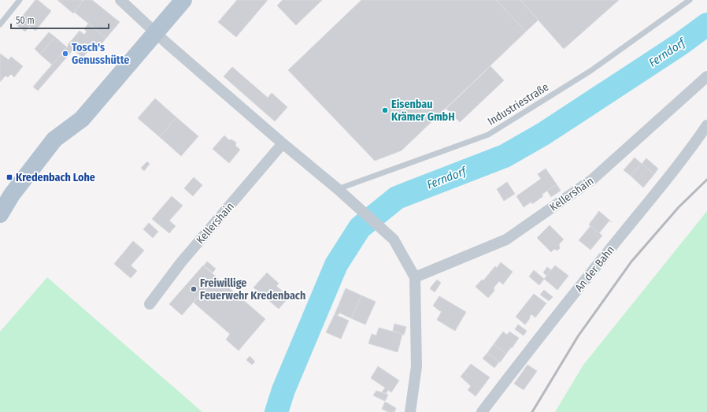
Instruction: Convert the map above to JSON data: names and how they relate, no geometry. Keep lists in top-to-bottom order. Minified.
{"streets":{"street":["Kellershain","An der Bahn"],"lane":["Industriestraße"]},"water":["Ferndorf"],"places":{"other":["Tosch's Genusshütte","Eisenbau Krämer GmbH","Freiwillige Feuerwehr Kredenbach"],"transit":["Kredenbach Lohe"]},"scale_bar":"50 m"}
